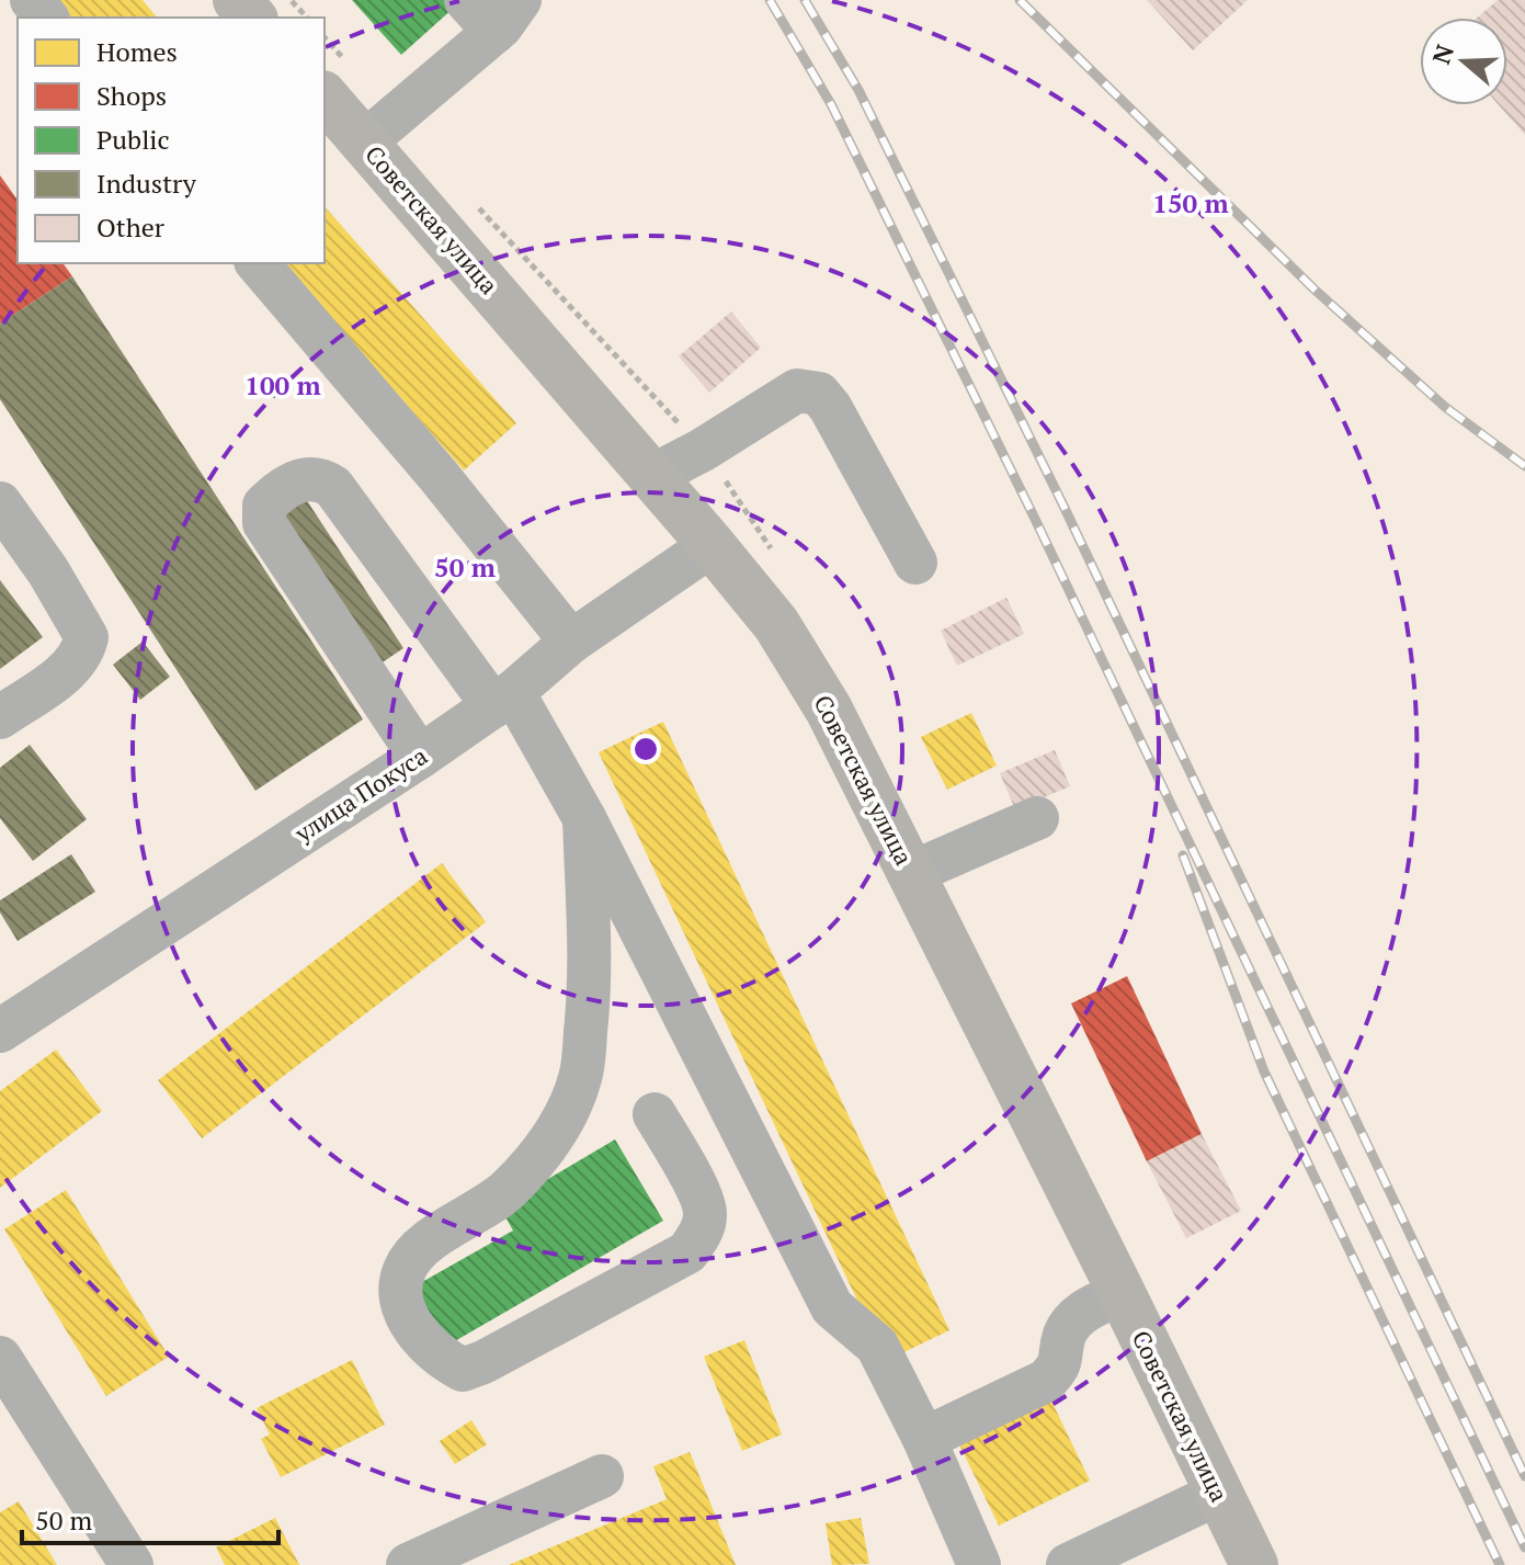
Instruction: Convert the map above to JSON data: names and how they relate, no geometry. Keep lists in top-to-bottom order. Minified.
{"streets":{"main road":["Советская улица"],"street":["улица Покуса"]},"crossings":[["Советская улица","улица Покуса"]],"legend":["Homes","Shops","Public","Industry","Other"],"scale_bar":"50 m","north":"left","rings":["150 m","100 m","50 m"]}
